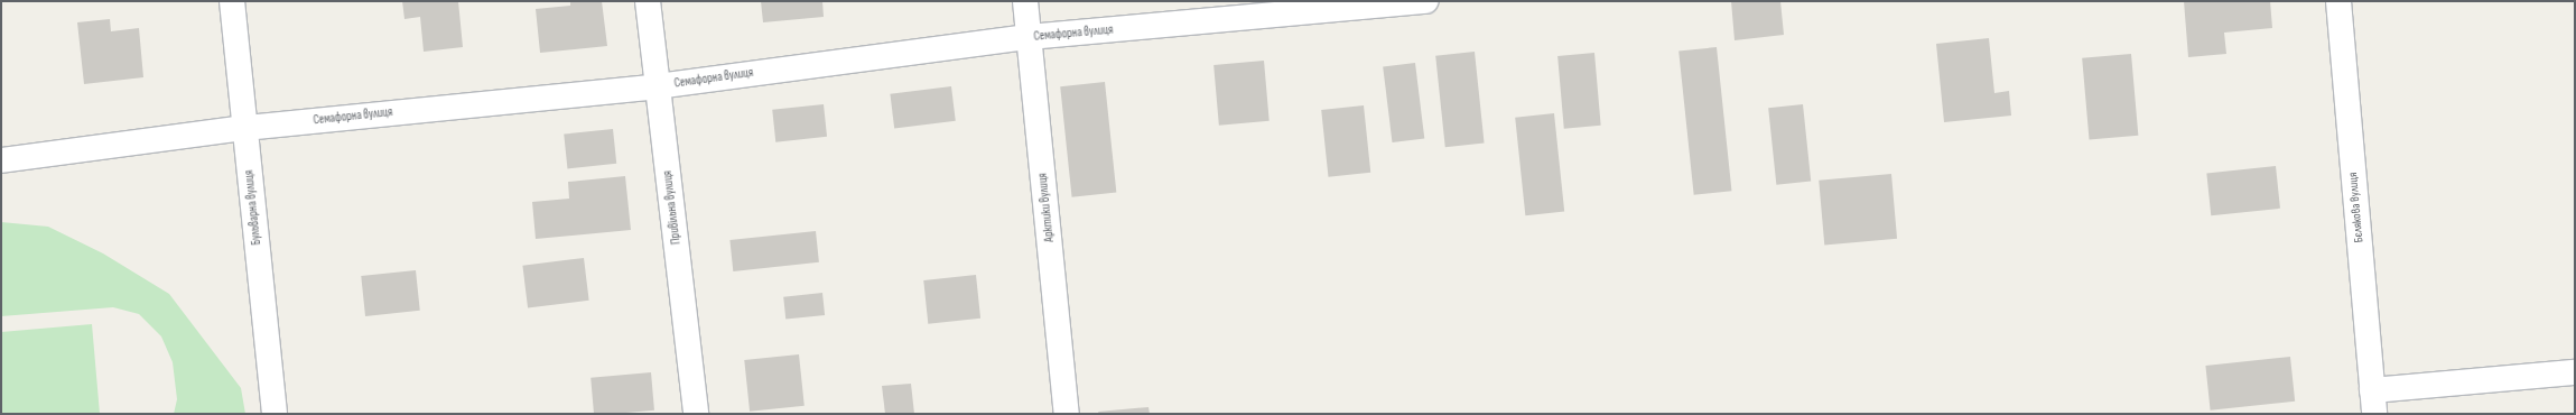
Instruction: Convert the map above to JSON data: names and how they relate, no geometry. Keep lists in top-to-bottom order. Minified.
{"streets":{"street":["Семафорна вулиця","Бульварна вулиця","Привільна вулиця","Арктики вулиця","Бєлякова вулиця"]},"crossings":[["Семафорна вулиця","Бульварна вулиця"],["Семафорна вулиця","Привільна вулиця"],["Семафорна вулиця","Арктики вулиця"]]}
